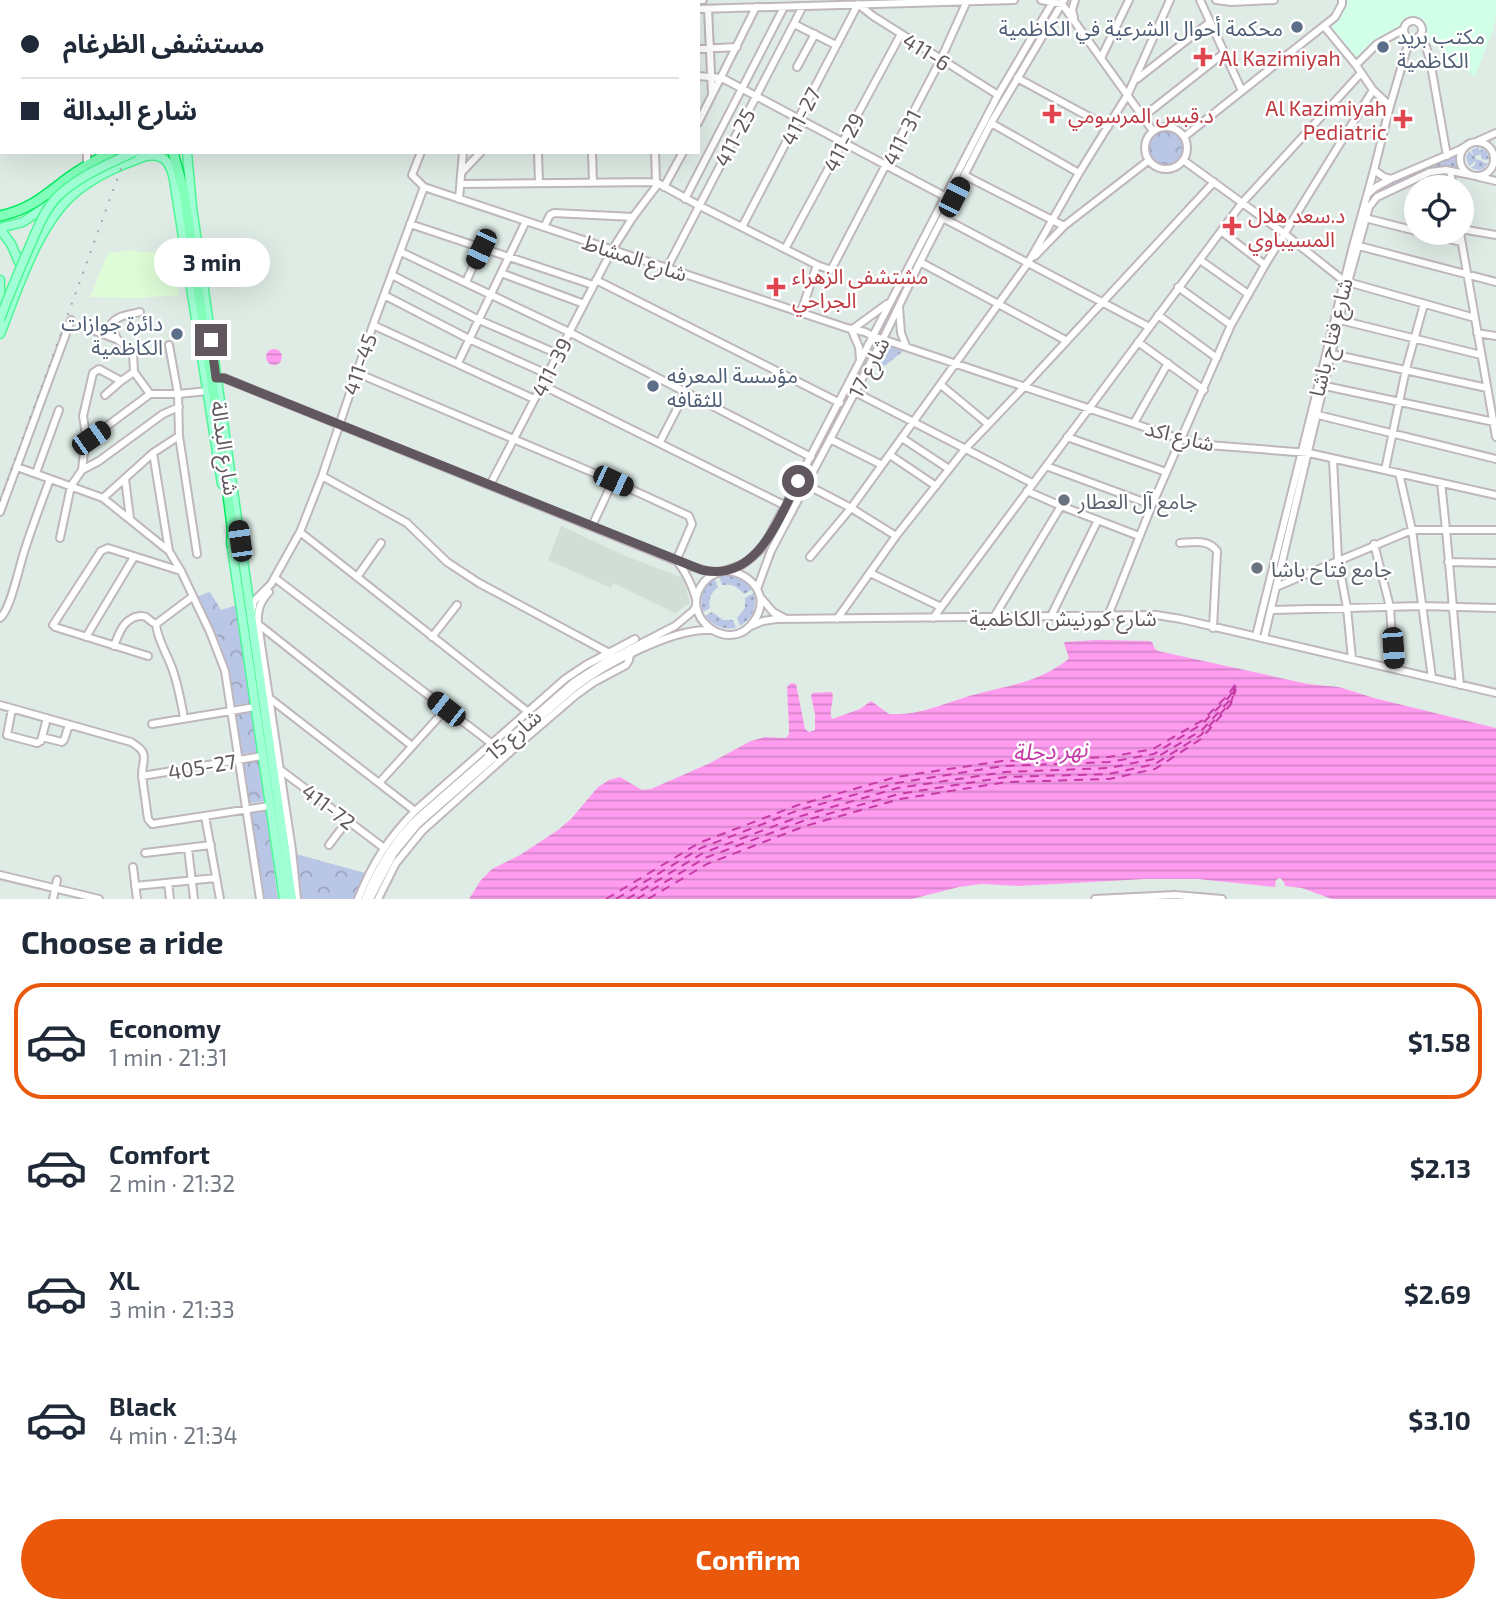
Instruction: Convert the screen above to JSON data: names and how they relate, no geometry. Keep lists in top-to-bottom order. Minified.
{"streets":{"main road":["شارع البدالة"],"street":["411-6","411-27","411-25","411-31","411-29","شارع المشاط","شارع فتاح باشا","411-45","411-39","شارع 17","شارع اكد","شارع كورنيش الكاظمية","شارع 15","405-27","411-72"]},"crossings":[["411-6","411-27"],["411-6","411-31"],["411-6","411-29"],["411-6","شارع 17"],["411-25","شارع المشاط"],["شارع المشاط","411-45"],["شارع المشاط","411-39"],["شارع المشاط","شارع 17"],["شارع المشاط","شارع اكد"],["شارع فتاح باشا","شارع اكد"],["شارع فتاح باشا","شارع كورنيش الكاظمية"],["411-45","شارع البدالة"],["شارع 17","شارع اكد"],["شارع 17","شارع كورنيش الكاظمية"],["شارع 17","شارع 15"],["شارع البدالة","405-27"],["شارع البدالة","411-72"],["شارع كورنيش الكاظمية","شارع 15"]],"water":["نهر دجلة"],"places":{"other":["محكمة أحوال الشرعية في الكاظمية","مكتب بريد الكاظمية","دائرة جوازات الكاظمية","مؤسسة المعرفه للثقافه","جامع آل العطار","جامع فتاح باشا"],"health":["Al Kazimiyah","د.قبس المرسومي","Al Kazimiyah Pediatric","د.سعد هلال المسيباوي","مشتشفى الزهراء الجراحي"]},"page":{"banner":["مستشفى الظرغام","شارع البدالة"],"bubble":"3 min","heading":"Choose a ride","list":[{"name":"Economy","note":"1 min · 21:31","value":"$1.58"},{"name":"Comfort","note":"2 min · 21:32","value":"$2.13"},{"name":"XL","note":"3 min · 21:33","value":"$2.69"},{"name":"Black","note":"4 min · 21:34","value":"$3.10"}],"buttons":"Confirm"}}
